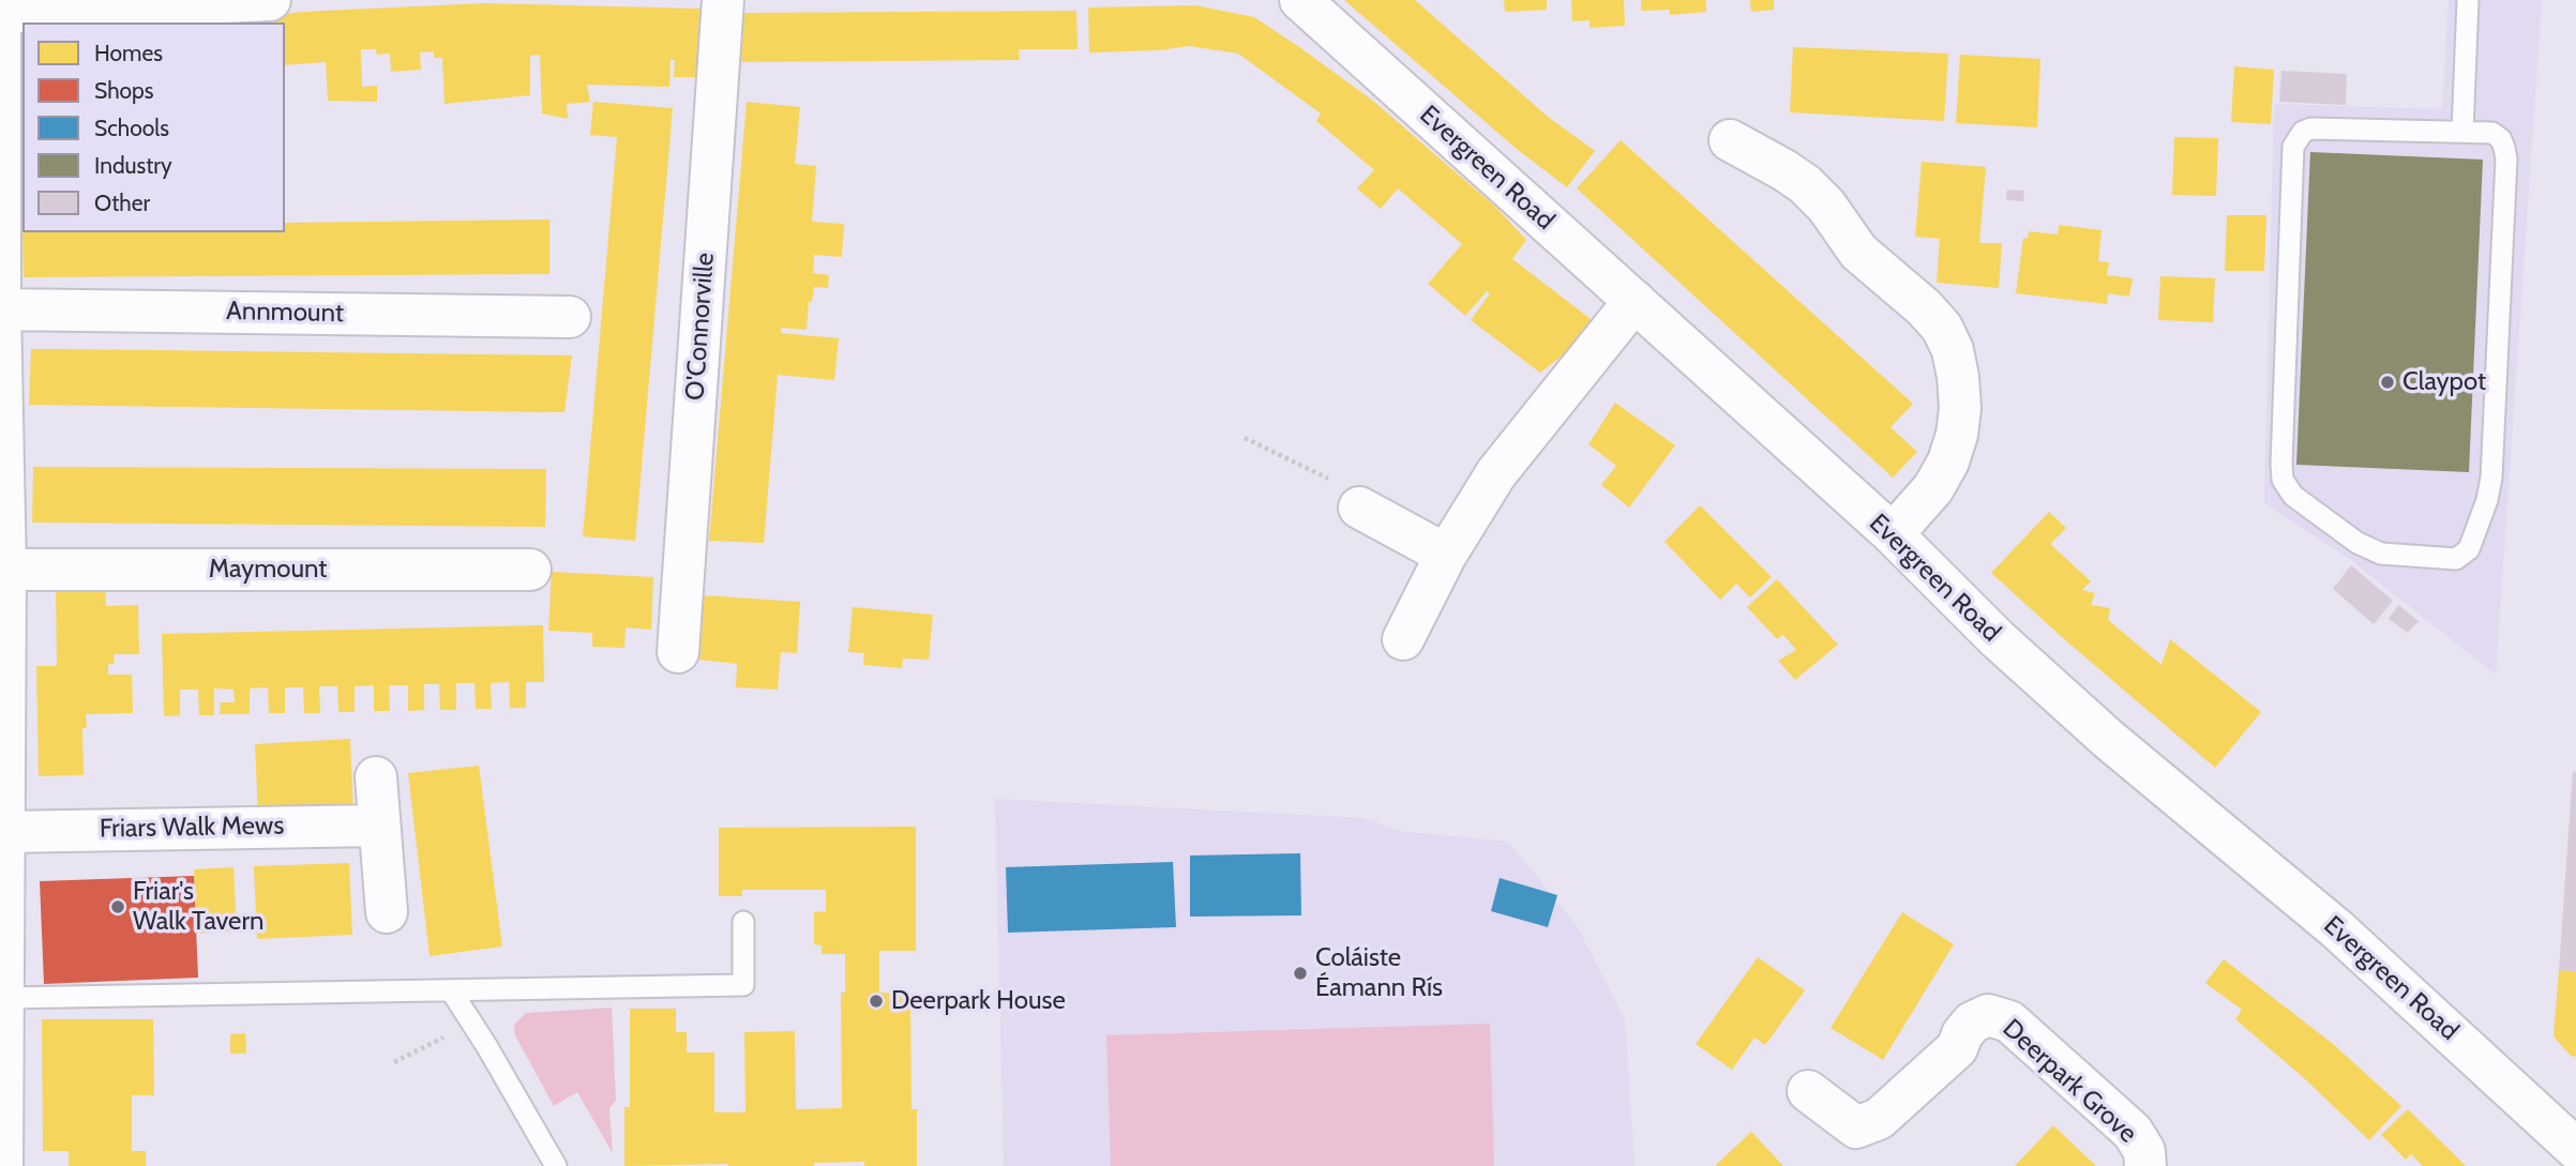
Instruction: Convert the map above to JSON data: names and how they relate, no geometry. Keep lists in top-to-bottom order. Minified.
{"streets":{"street":["Evergreen Road","Annmount","O'Connorville","Maymount","Friars Walk Mews","Deerpark Grove"]},"places":["Claypot","Friar's Walk Tavern","Coláiste Éamann Rís","Deerpark House"],"legend":["Homes","Shops","Schools","Industry","Other"]}
